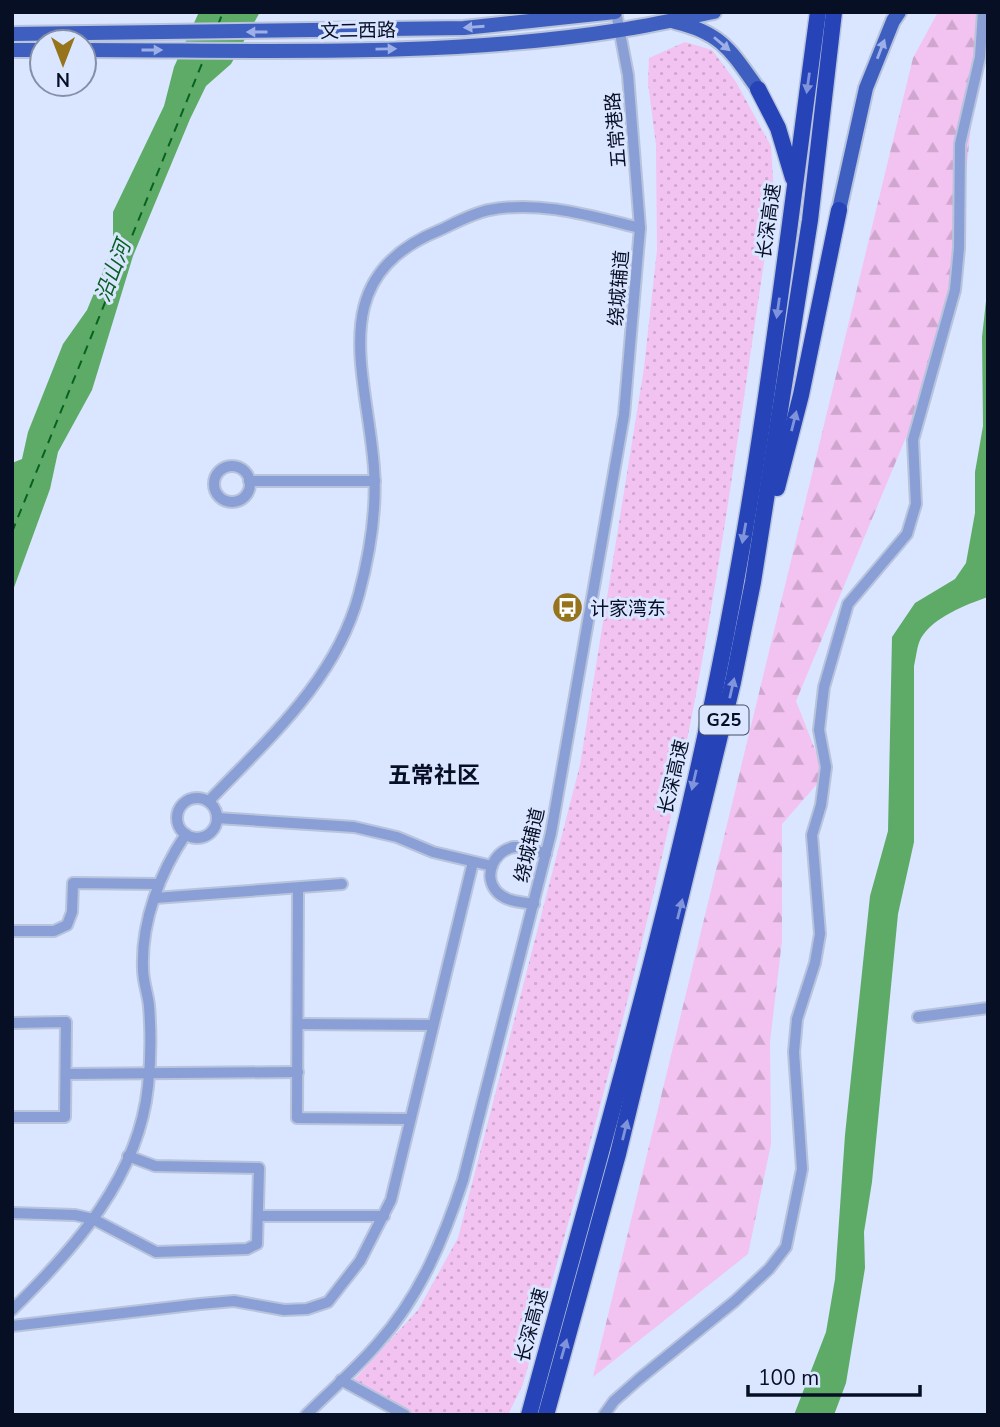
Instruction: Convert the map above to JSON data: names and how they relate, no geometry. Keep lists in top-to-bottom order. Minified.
{"streets":{"highway":["长深高速","G25"],"main road":["文二西路"],"street":["五常港路","绕城辅道"]},"crossings":[["文二西路","五常港路"],["五常港路","绕城辅道"]],"districts":["五常社区"],"water":["沿山河"],"places":{"bus stop":["计家湾东"]},"scale_bar":"100 m","north":"bottom"}
